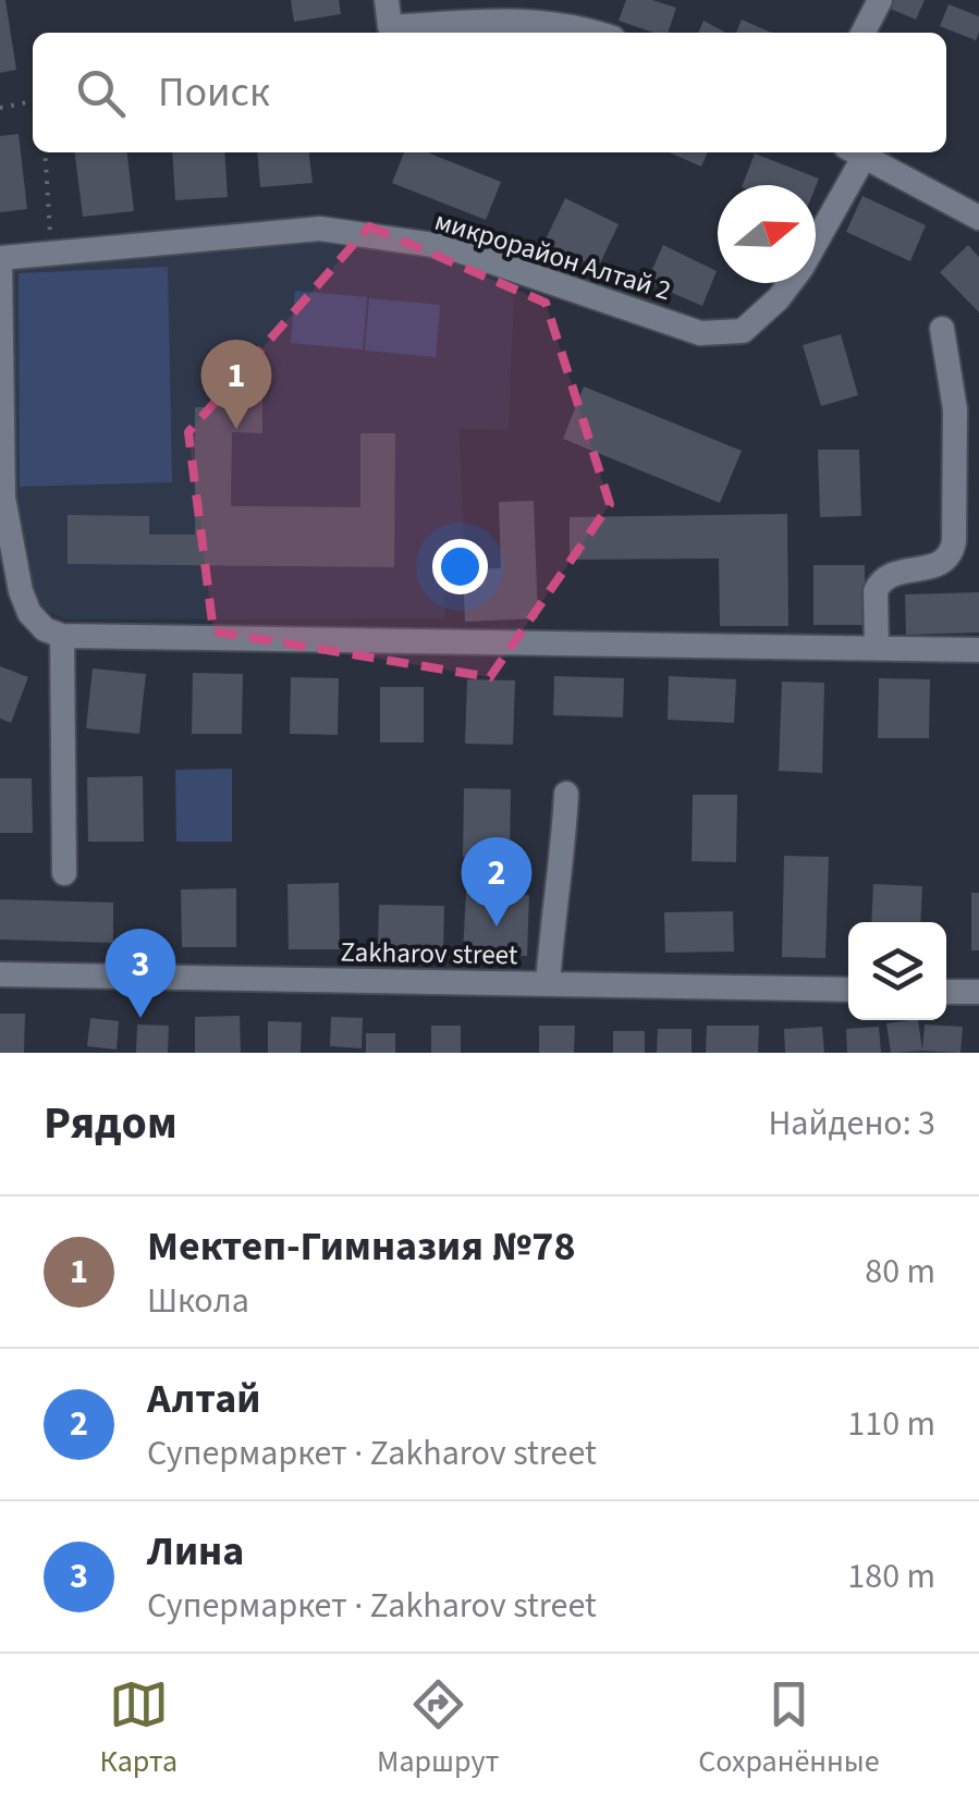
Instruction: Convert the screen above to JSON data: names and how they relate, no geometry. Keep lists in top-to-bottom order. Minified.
{"streets":{"street":["микрорайон Алтай 2","Zakharov street"]},"north":"right","page":{"search":"Поиск","pins":["1","2","3"],"heading":["Рядом","Найдено: 3"],"list":[{"mark":"1","name":"Мектеп-Гимназия №78","note":"Школа","value":"80 m"},{"mark":"2","name":"Алтай","note":"Супермаркет · Zakharov street","value":"110 m"},{"mark":"3","name":"Лина","note":"Супермаркет · Zakharov street","value":"180 m"}],"nav":["Карта","Маршрут","Сохранённые"]}}
